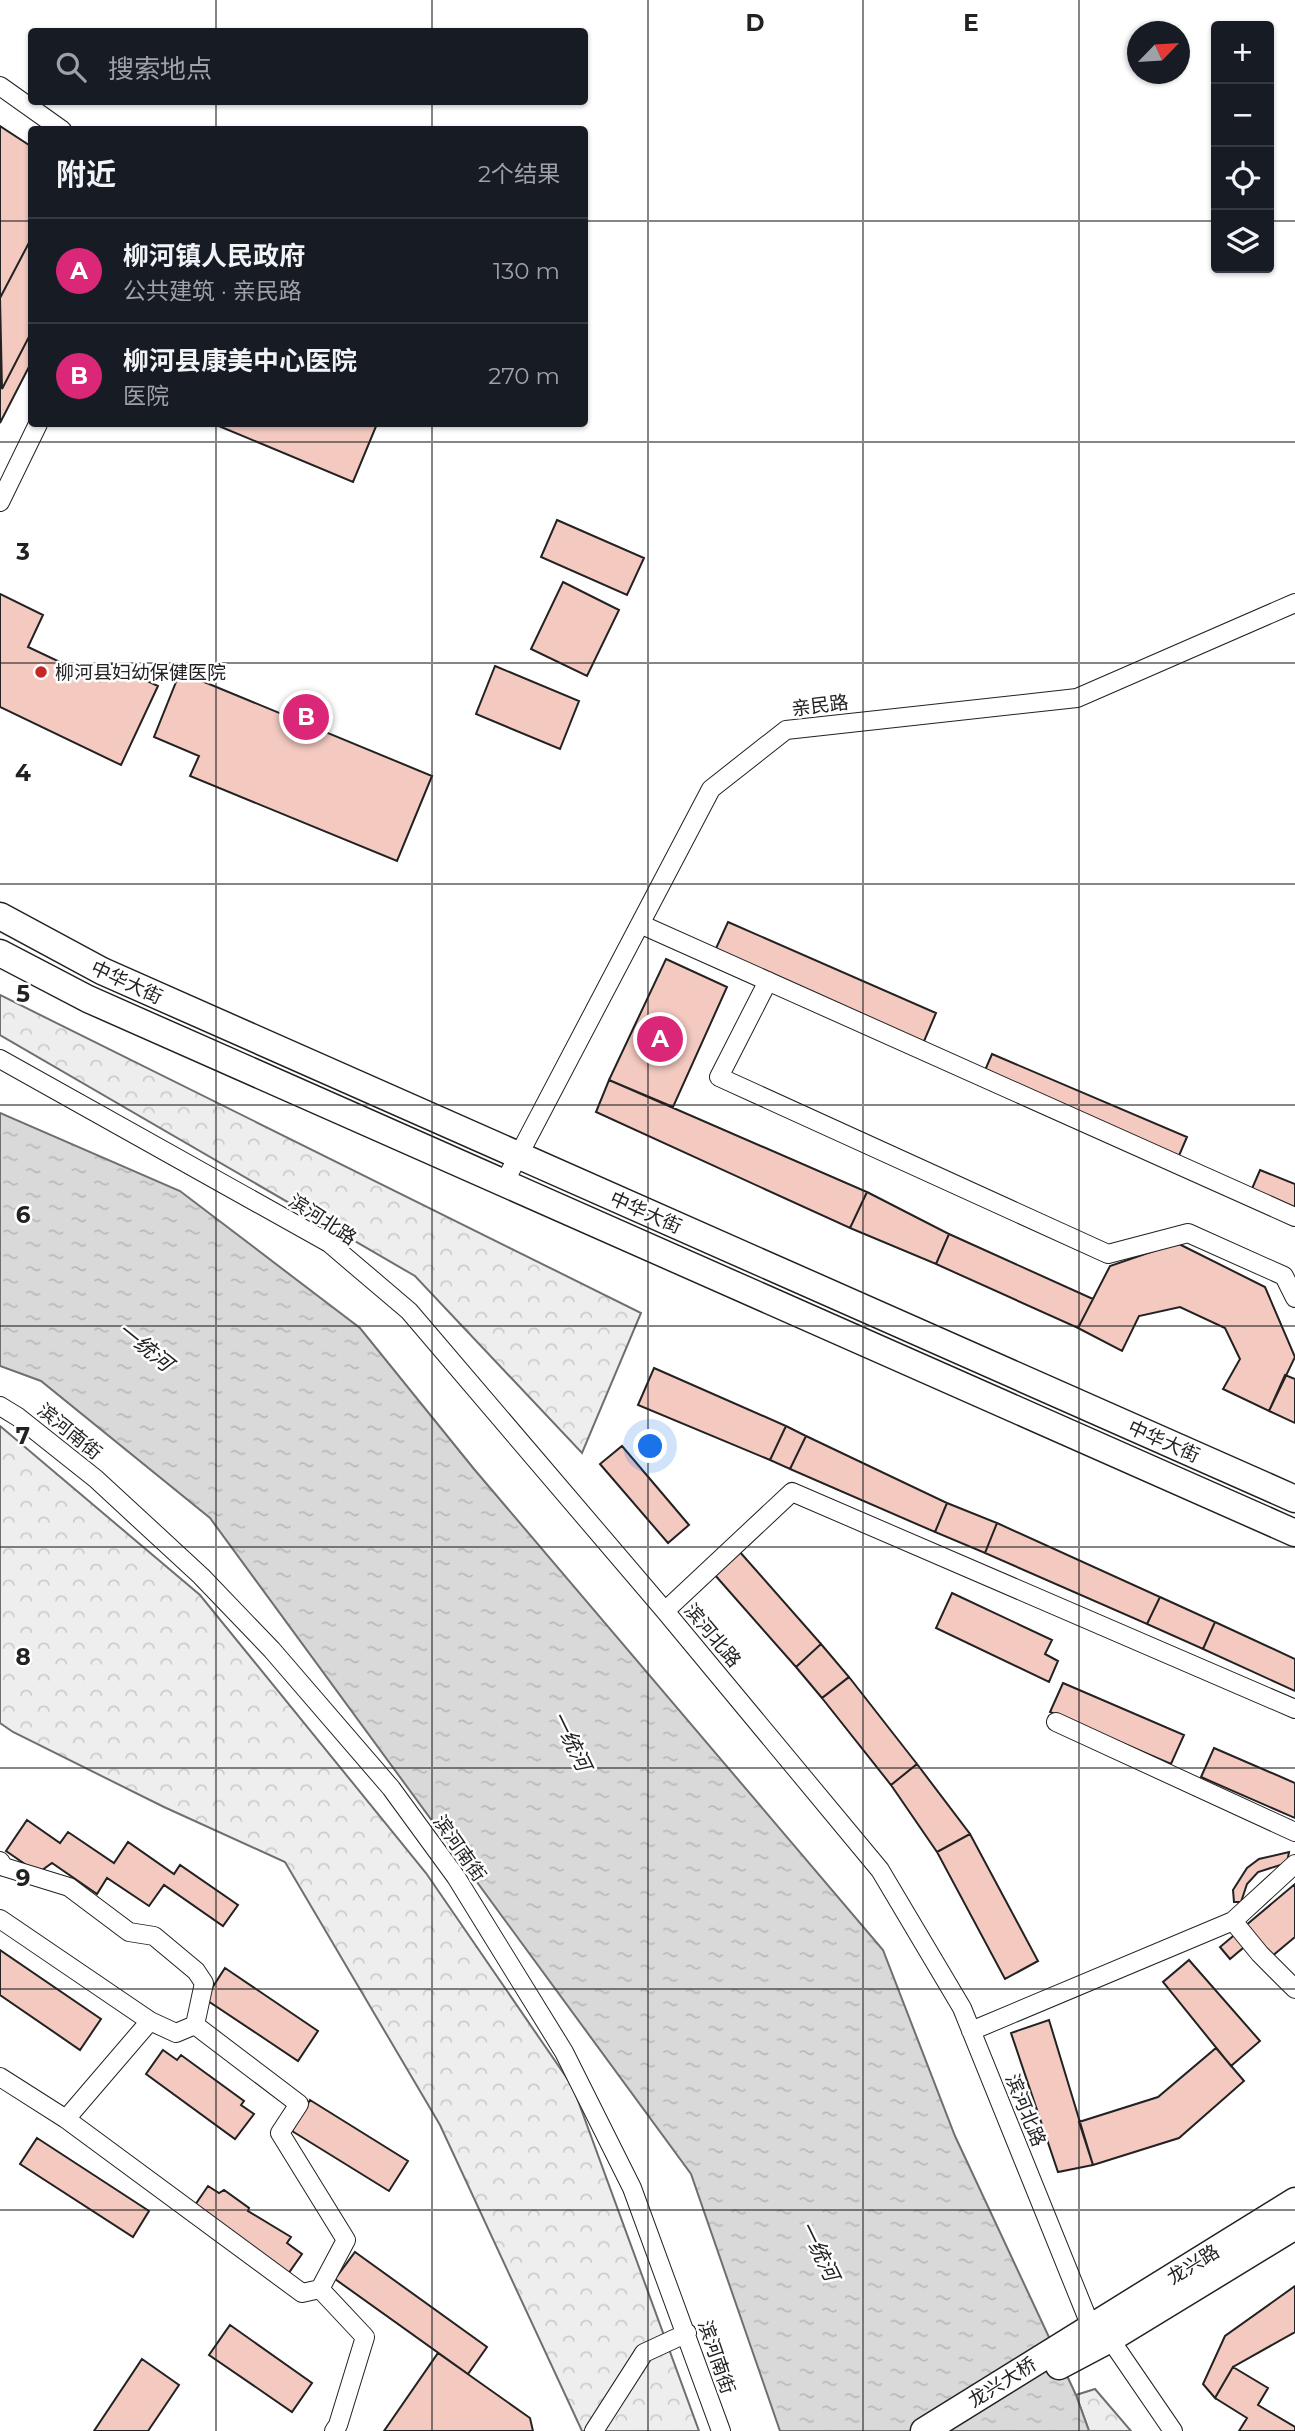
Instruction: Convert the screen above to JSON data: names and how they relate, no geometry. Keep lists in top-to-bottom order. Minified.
{"streets":{"main road":["中华大街","龙兴路","龙兴大桥"],"street":["亲民路","滨河北路","滨河南街"]},"crossings":[["亲民路","中华大街"],["滨河北路","龙兴路"]],"water":["一统河"],"places":["柳河县妇幼保健医院"],"north":"top right","page":{"map_buttons":["+","−"],"search":"搜索地点","heading":["附近","2个结果"],"list":[{"mark":"A","name":"柳河镇人民政府","note":"公共建筑 · 亲民路","value":"130 m"},{"mark":"B","name":"柳河县康美中心医院","note":"医院","value":"270 m"}],"pins":["B","A"]},"grid":{"columns":["D","E"],"rows":["3","4","5","6","7","8","9"]}}
